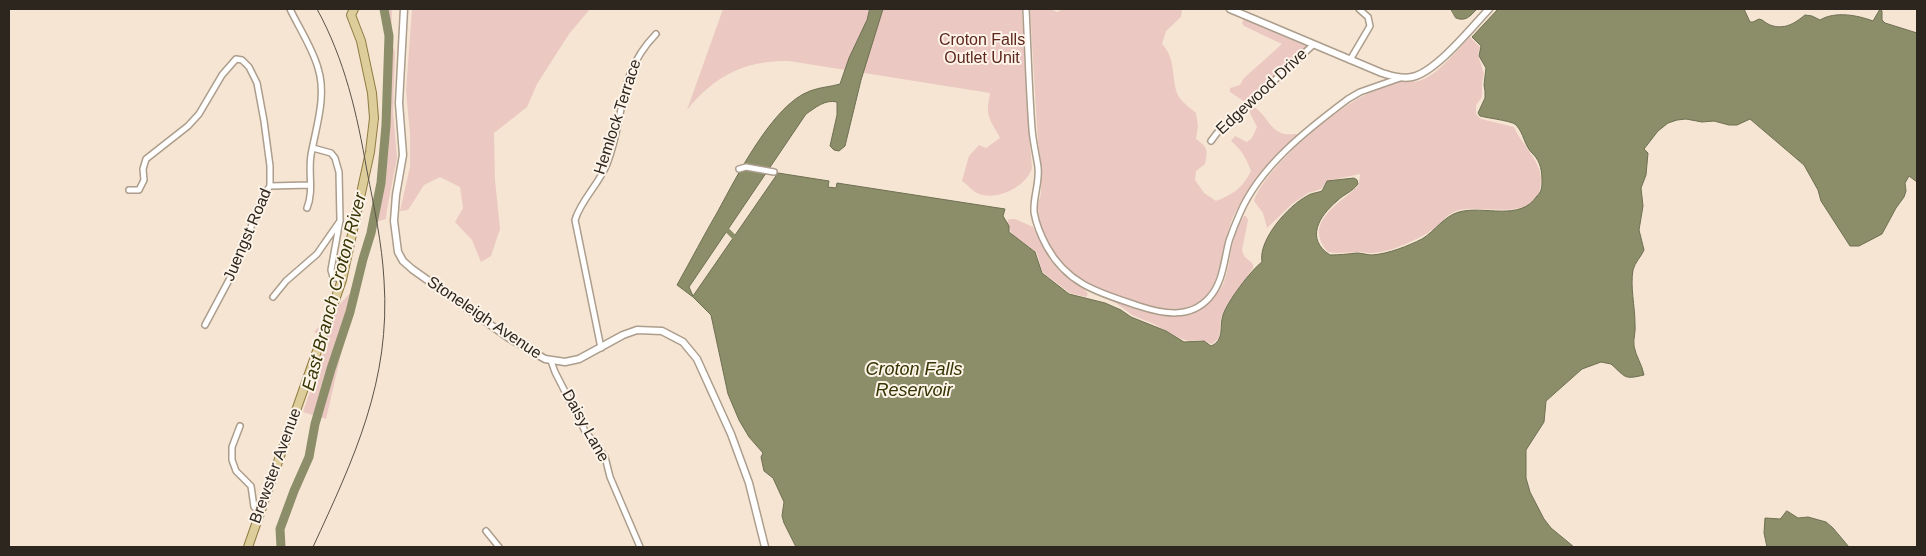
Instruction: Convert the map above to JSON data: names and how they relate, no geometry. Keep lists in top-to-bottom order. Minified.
{"streets":{"main road":["Brewster Avenue"],"street":["Edgewood Drive","Hemlock Terrace","Juengst Road","Stoneleigh Avenue","Daisy Lane"]},"crossings":[["Hemlock Terrace","Stoneleigh Avenue"],["Stoneleigh Avenue","Daisy Lane"]],"water":["East Branch Croton River","Croton Falls Reservoir"],"parks":["Croton Falls Outlet Unit"]}
